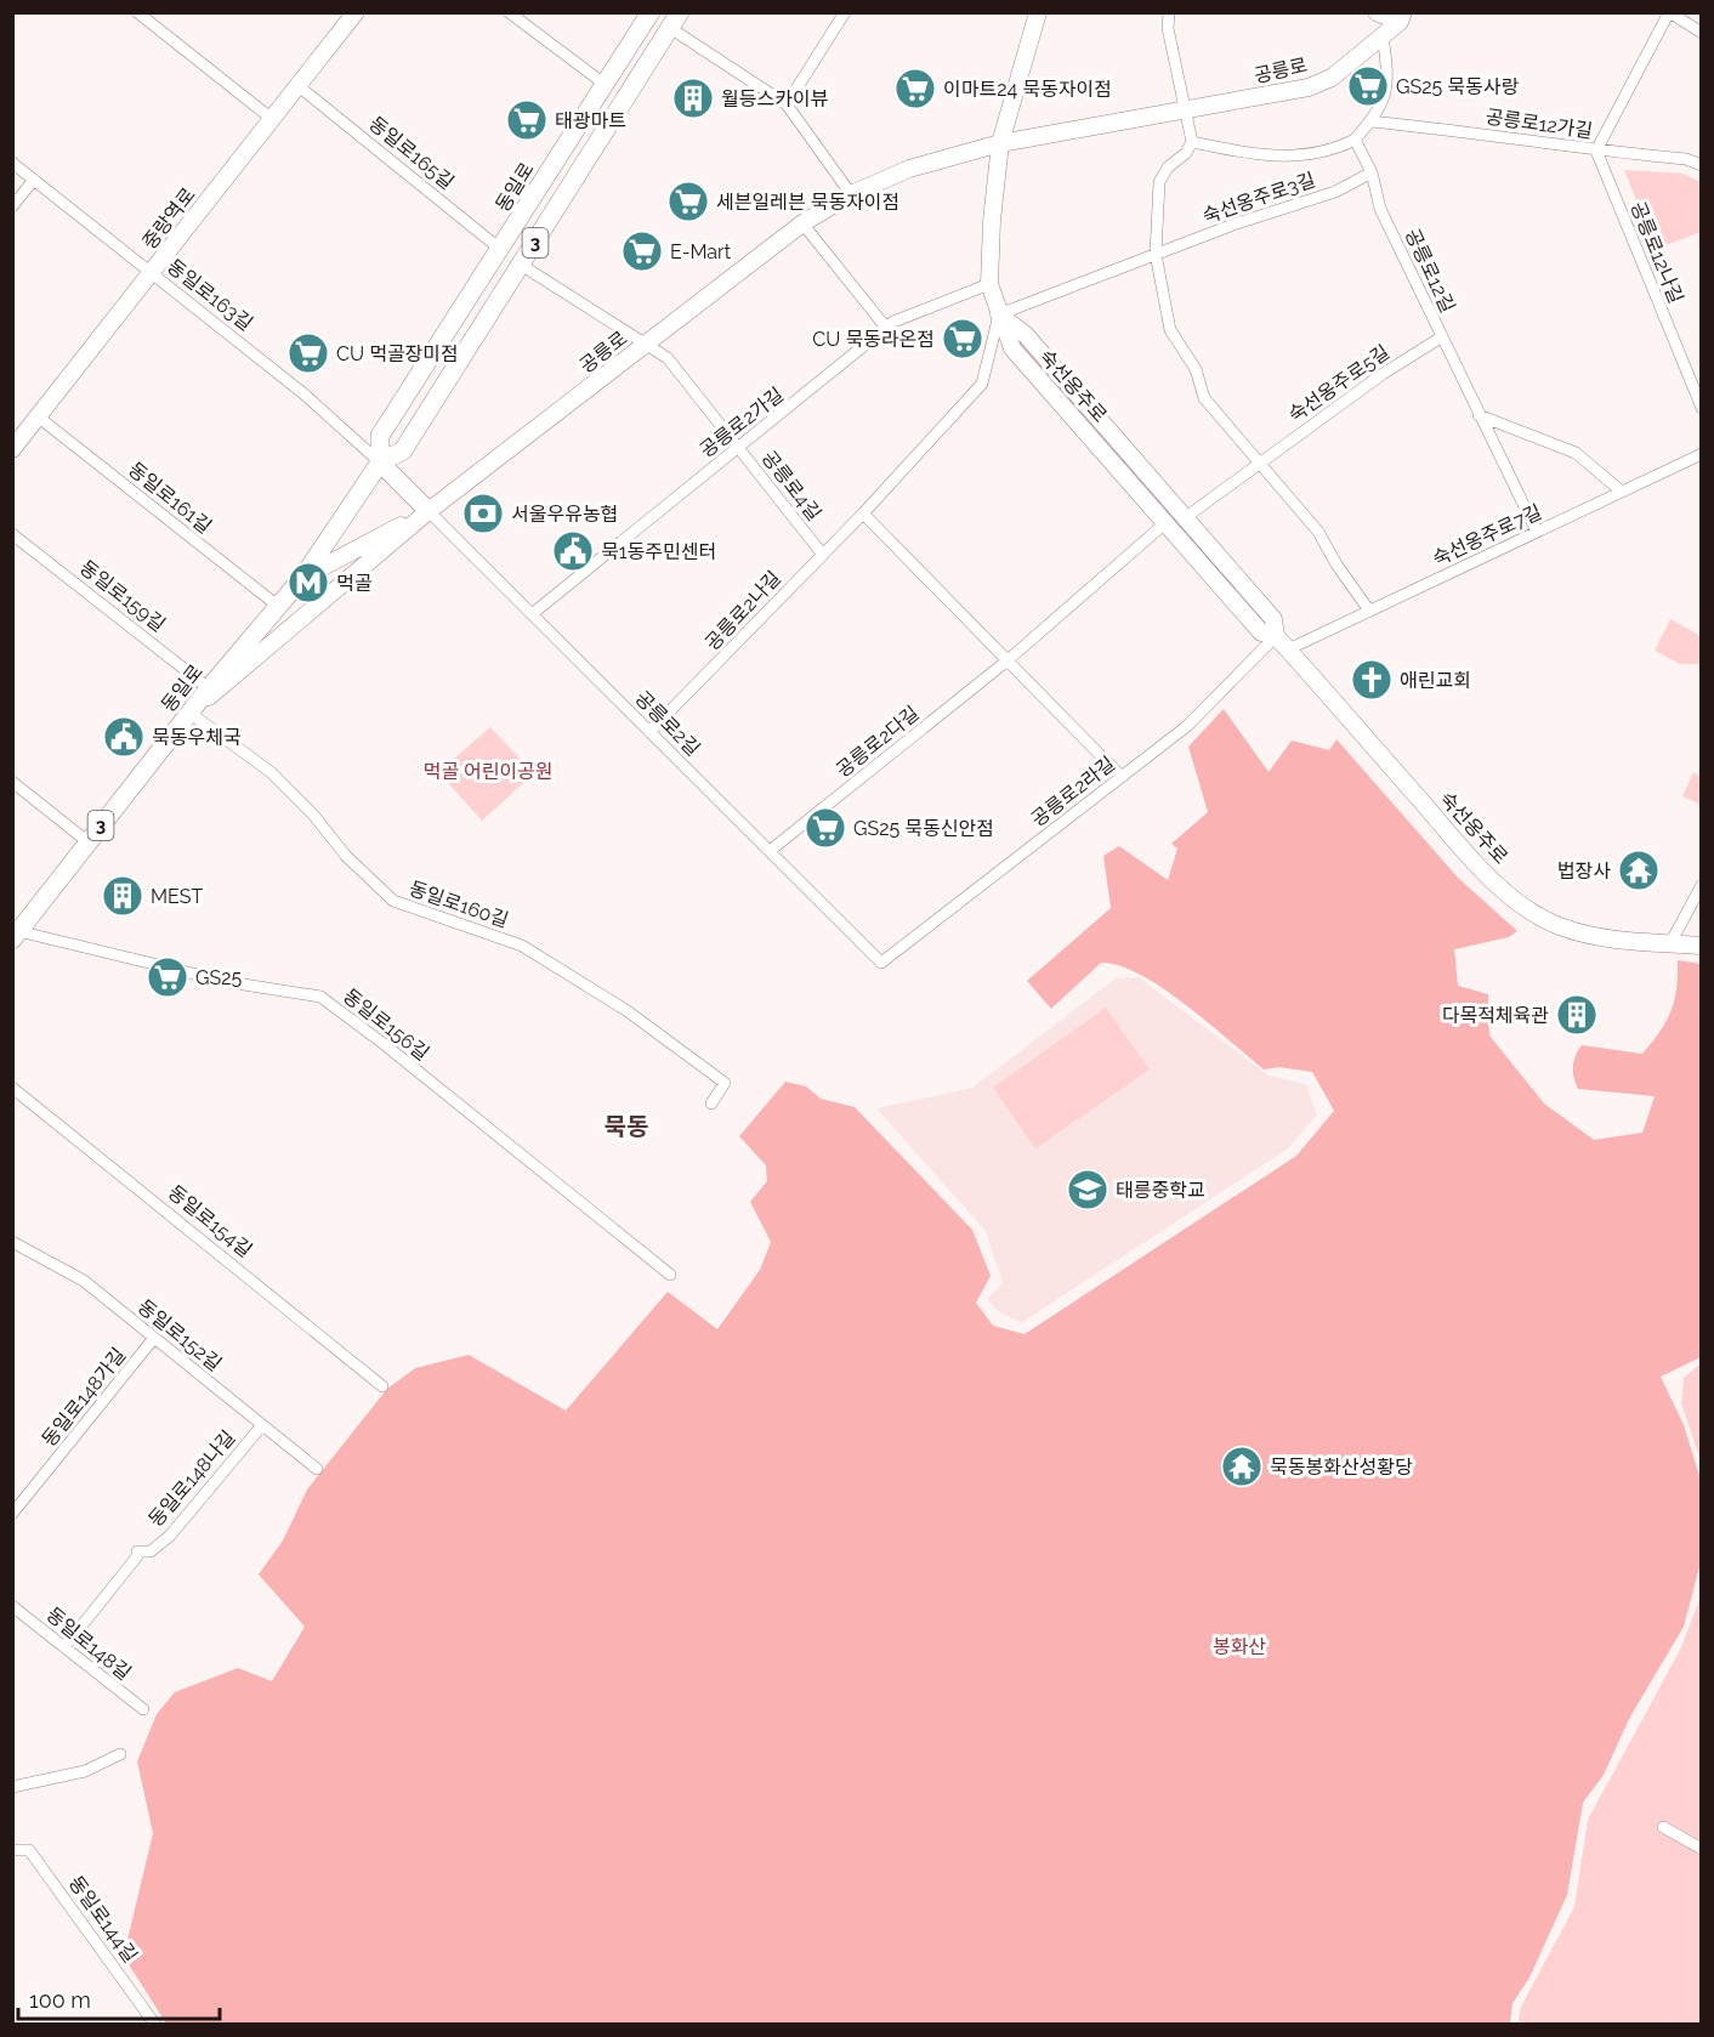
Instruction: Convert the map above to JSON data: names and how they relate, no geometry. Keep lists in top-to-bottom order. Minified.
{"streets":{"main road":["동일로","3"],"street":["공릉로","공릉로12가길","동일로165길","숙선옹주로3길","중랑역로","공릉로12나길","공릉로12길","동일로163길","숙선옹주로5길","숙선옹주로","공릉로2가길","공릉로4길","동일로161길","숙선옹주로7길","동일로159길","공릉로2나길","공릉로2길","공릉로2다길","공릉로2라길","동일로160길","동일로156길","동일로154길","동일로152길","동일로148가길","동일로148나길","동일로148길","동일로144길"]},"crossings":[["공릉로","동일로"],["공릉로","숙선옹주로"],["공릉로","공릉로4길"],["공릉로","공릉로2길"],["공릉로","동일로160길"],["공릉로12가길","공릉로12나길"],["동일로165길","동일로"],["동일로165길","중랑역로"],["동일로","동일로163길"],["동일로","동일로161길"],["동일로","동일로159길"],["동일로","동일로160길"],["동일로","동일로156길"],["숙선옹주로3길","공릉로12길"],["숙선옹주로3길","숙선옹주로"],["숙선옹주로3길","공릉로2나길"],["중랑역로","동일로163길"],["중랑역로","동일로161길"],["공릉로12길","숙선옹주로5길"],["공릉로12길","숙선옹주로7길"],["숙선옹주로5길","숙선옹주로"],["숙선옹주로","공릉로2가길"],["숙선옹주로","숙선옹주로7길"],["숙선옹주로","공릉로2나길"],["숙선옹주로","공릉로2다길"],["숙선옹주로","공릉로2라길"],["공릉로2가길","공릉로4길"],["공릉로2가길","공릉로2길"],["공릉로4길","공릉로2나길"],["공릉로2나길","공릉로2길"],["공릉로2길","공릉로2다길"],["공릉로2길","공릉로2라길"],["동일로152길","동일로148가길"],["동일로152길","동일로148나길"],["동일로148나길","동일로148길"]],"districts":["묵동"],"parks":["먹골 어린이공원","봉화산"],"places":{"supermarket":["GS25 묵동사랑","이마트24 묵동자이점","태광마트","세븐일레븐 묵동자이점","E-Mart","CU 묵동라온점","CU 먹골장미점","GS25 묵동신안점","GS25"],"building":["월등스카이뷰","MEST","다목적체육관"],"bank":["서울우유농협"],"public building":["묵1동주민센터","묵동우체국"],"metro station":["먹골"],"church":["애린교회"],"temple":["법장사","묵동봉화산성황당"],"school or university":["태릉중학교"]},"scale_bar":"100 m"}
